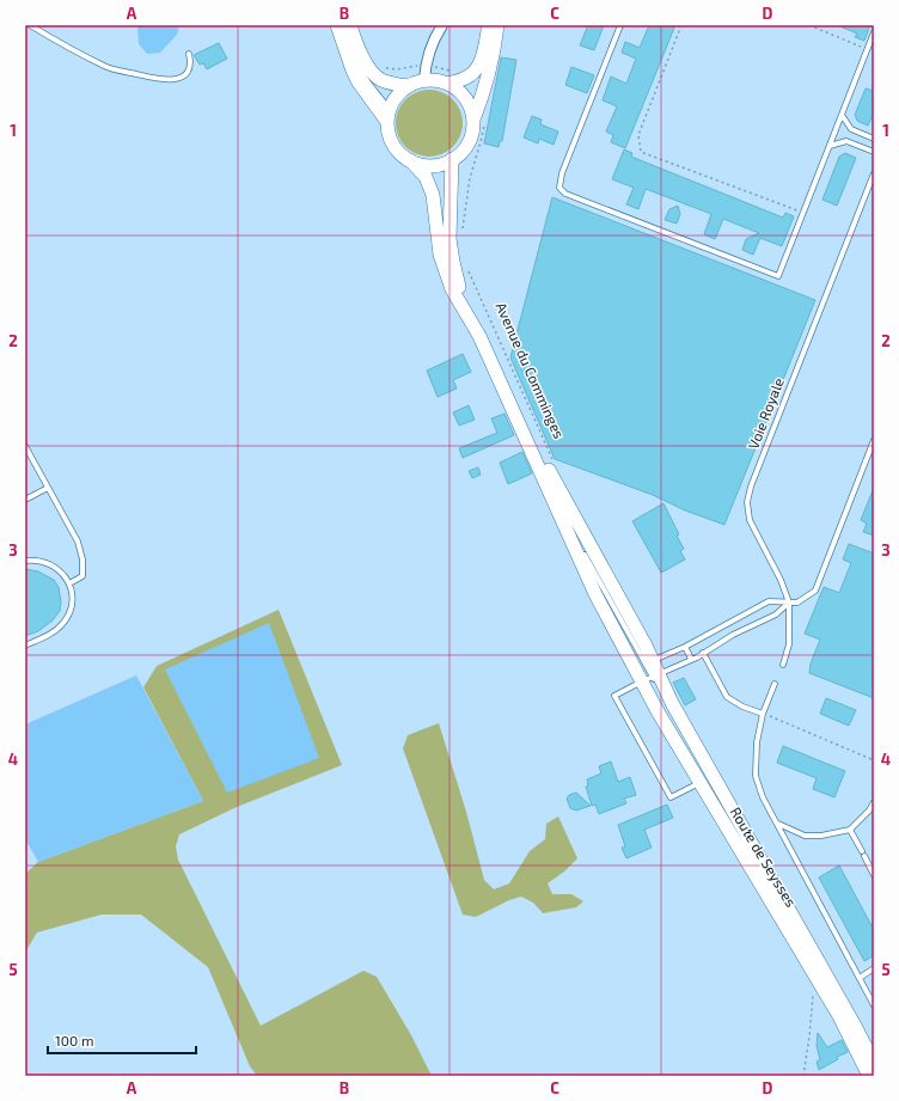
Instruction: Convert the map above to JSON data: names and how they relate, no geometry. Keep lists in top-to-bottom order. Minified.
{"streets":{"main road":["Avenue du Comminges","Route de Seysses"],"lane":["Voie Royale"]},"crossings":[["Avenue du Comminges","Route de Seysses"]],"scale_bar":"100 m","grid":{"columns":["A","B","C","D"],"rows":["1","2","3","4","5"]}}
